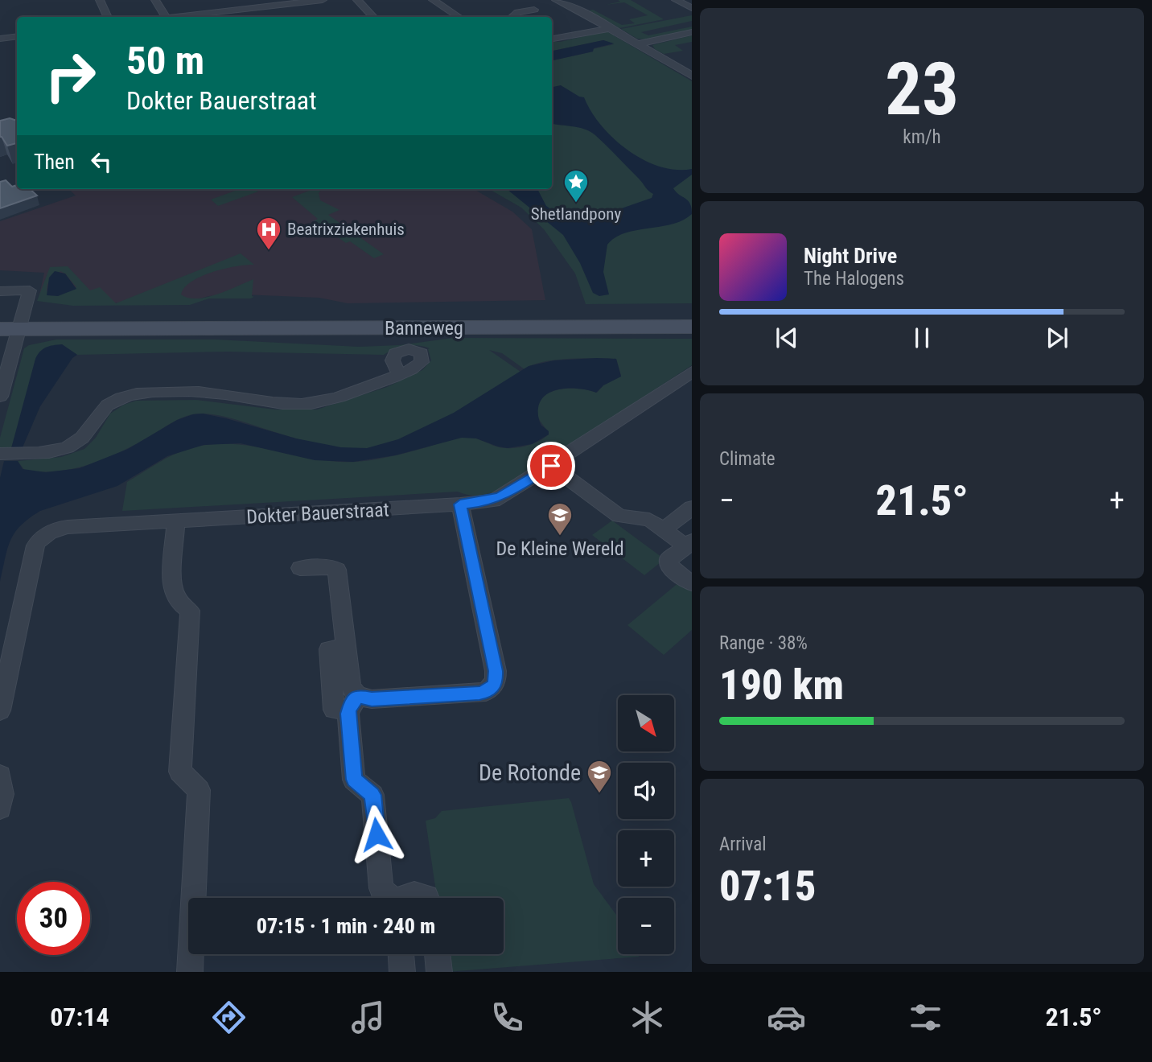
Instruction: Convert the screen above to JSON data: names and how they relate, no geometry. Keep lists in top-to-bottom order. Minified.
{"streets":{"main road":["Banneweg"],"street":["Dokter Bauerstraat"]},"places":{"place":["Shetlandpony"],"hospital":["Beatrixziekenhuis"],"school or university":["De Kleine Wereld","De Rotonde"]},"north":"bottom right","page":{"tile":[["23","km/h"],"Climate",["Range · 38%","190 km"],["Arrival","07:15"]],"turn":["50 m","Dokter Bauerstraat"],"then":"Then","song":["Night Drive","The Halogens"],"heat":["−","21.5°","+"],"map_buttons":["+","−"],"limit":"30","trip":"07:15 · 1 min · 240 m","tabs":["07:14","21.5°"]}}
